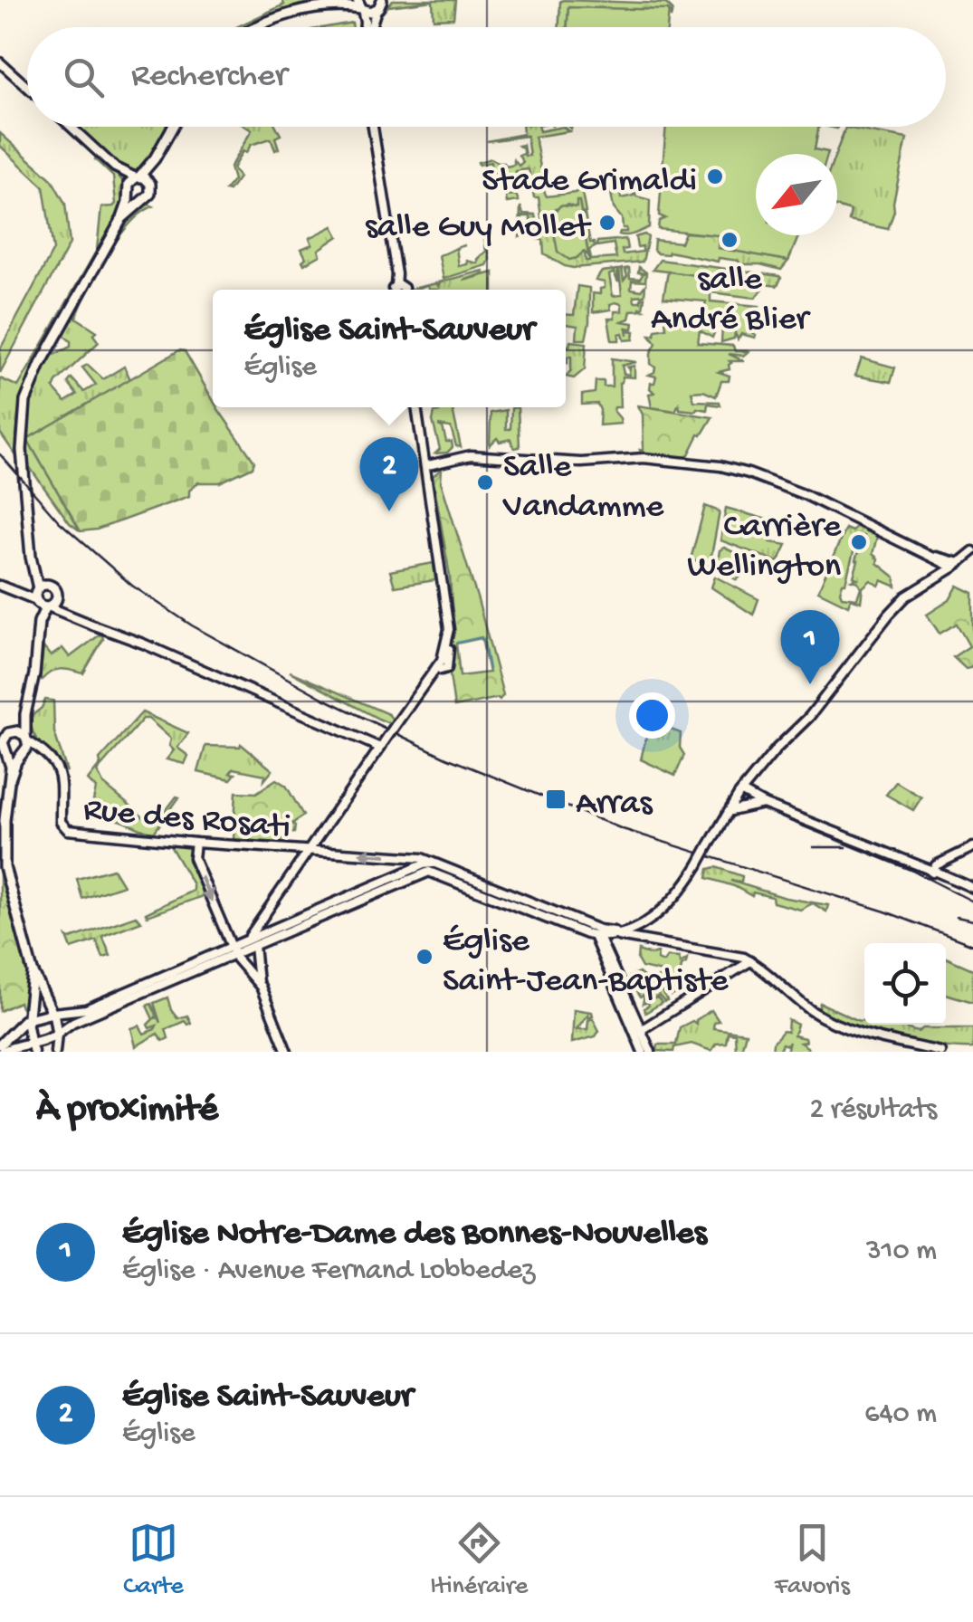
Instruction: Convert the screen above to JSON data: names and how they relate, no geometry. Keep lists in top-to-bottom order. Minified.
{"streets":{"main road":["Rue des Rosati"]},"places":{"other":["Stade Grimaldi","salle Guy Mollet","salle André Blier","Salle Vandamme","Carrière Wellington","Église Saint-Jean-Baptiste"],"transit":["Arras"]},"north":"bottom left","page":{"search":"Rechercher","popup":["Église Saint-Sauveur","Église"],"pins":["2","1"],"heading":["À proximité","2 résultats"],"list":[{"mark":"1","name":"Église Notre-Dame des Bonnes-Nouvelles","note":"Église · Avenue Fernand Lobbedez","value":"310 m"},{"mark":"2","name":"Église Saint-Sauveur","note":"Église","value":"640 m"}],"nav":["Carte","Itinéraire","Favoris"]}}
